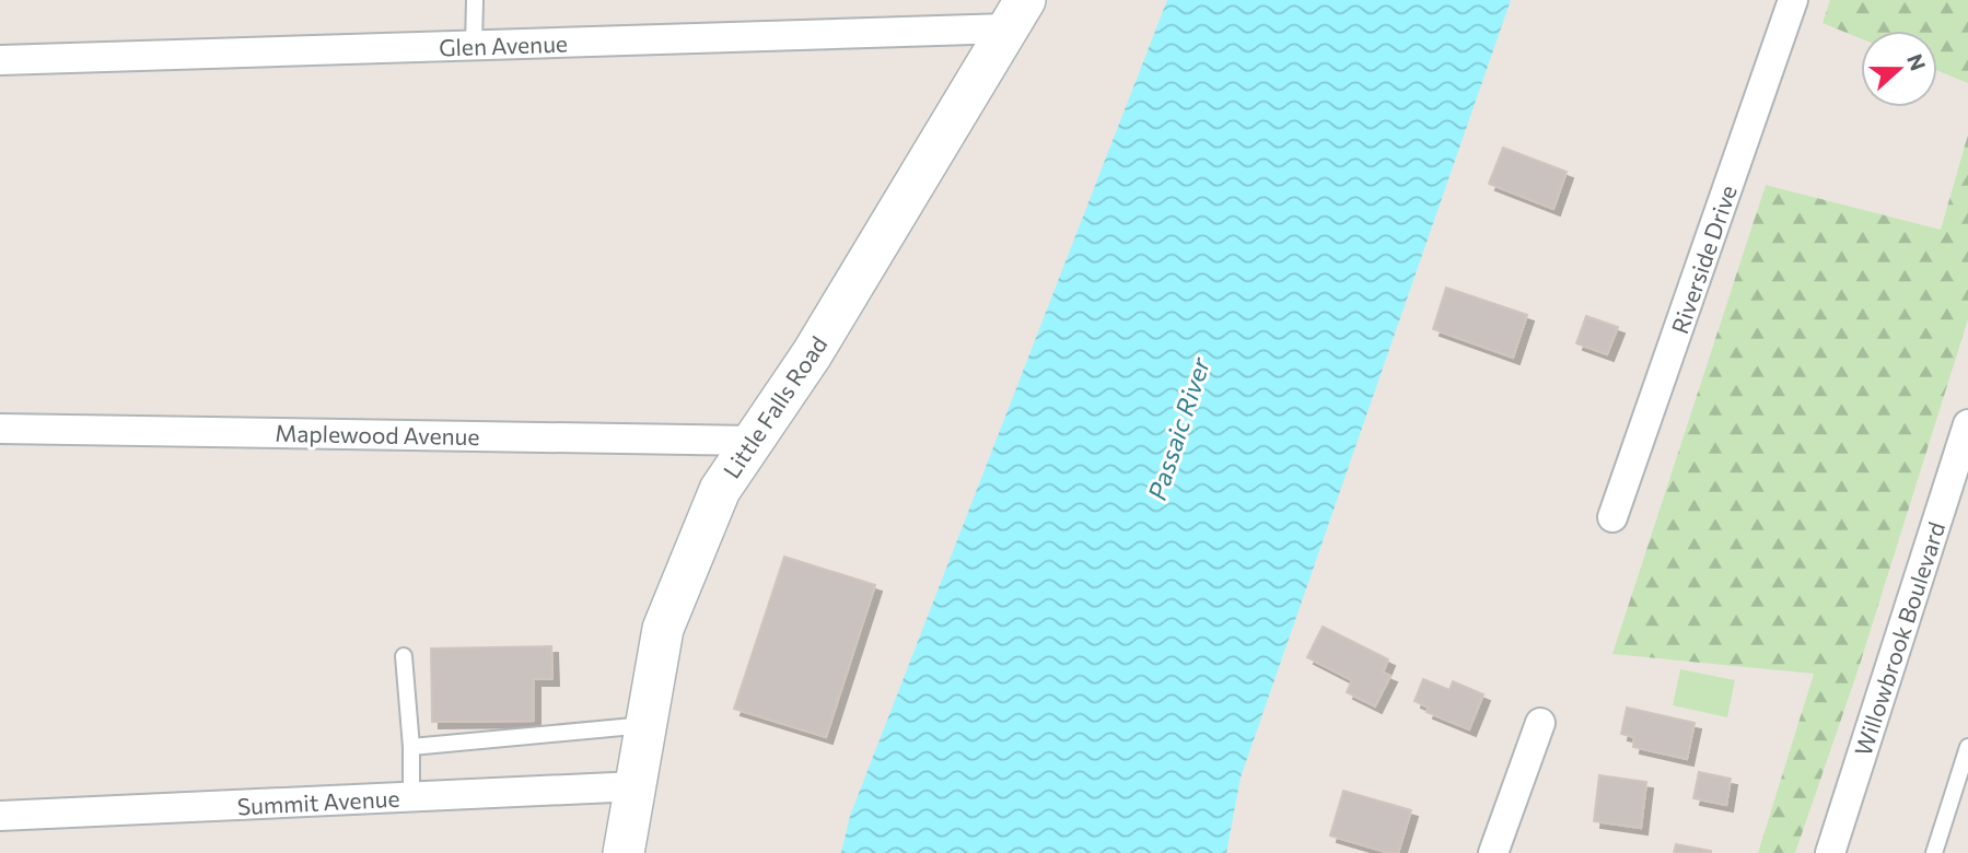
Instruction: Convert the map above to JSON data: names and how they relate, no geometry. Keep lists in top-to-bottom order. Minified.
{"streets":{"street":["Glen Avenue","Riverside Drive","Little Falls Road","Maplewood Avenue","Willowbrook Boulevard","Summit Avenue"]},"crossings":[["Glen Avenue","Little Falls Road"],["Little Falls Road","Maplewood Avenue"],["Little Falls Road","Summit Avenue"]],"water":["Passaic River"],"north":"right"}
